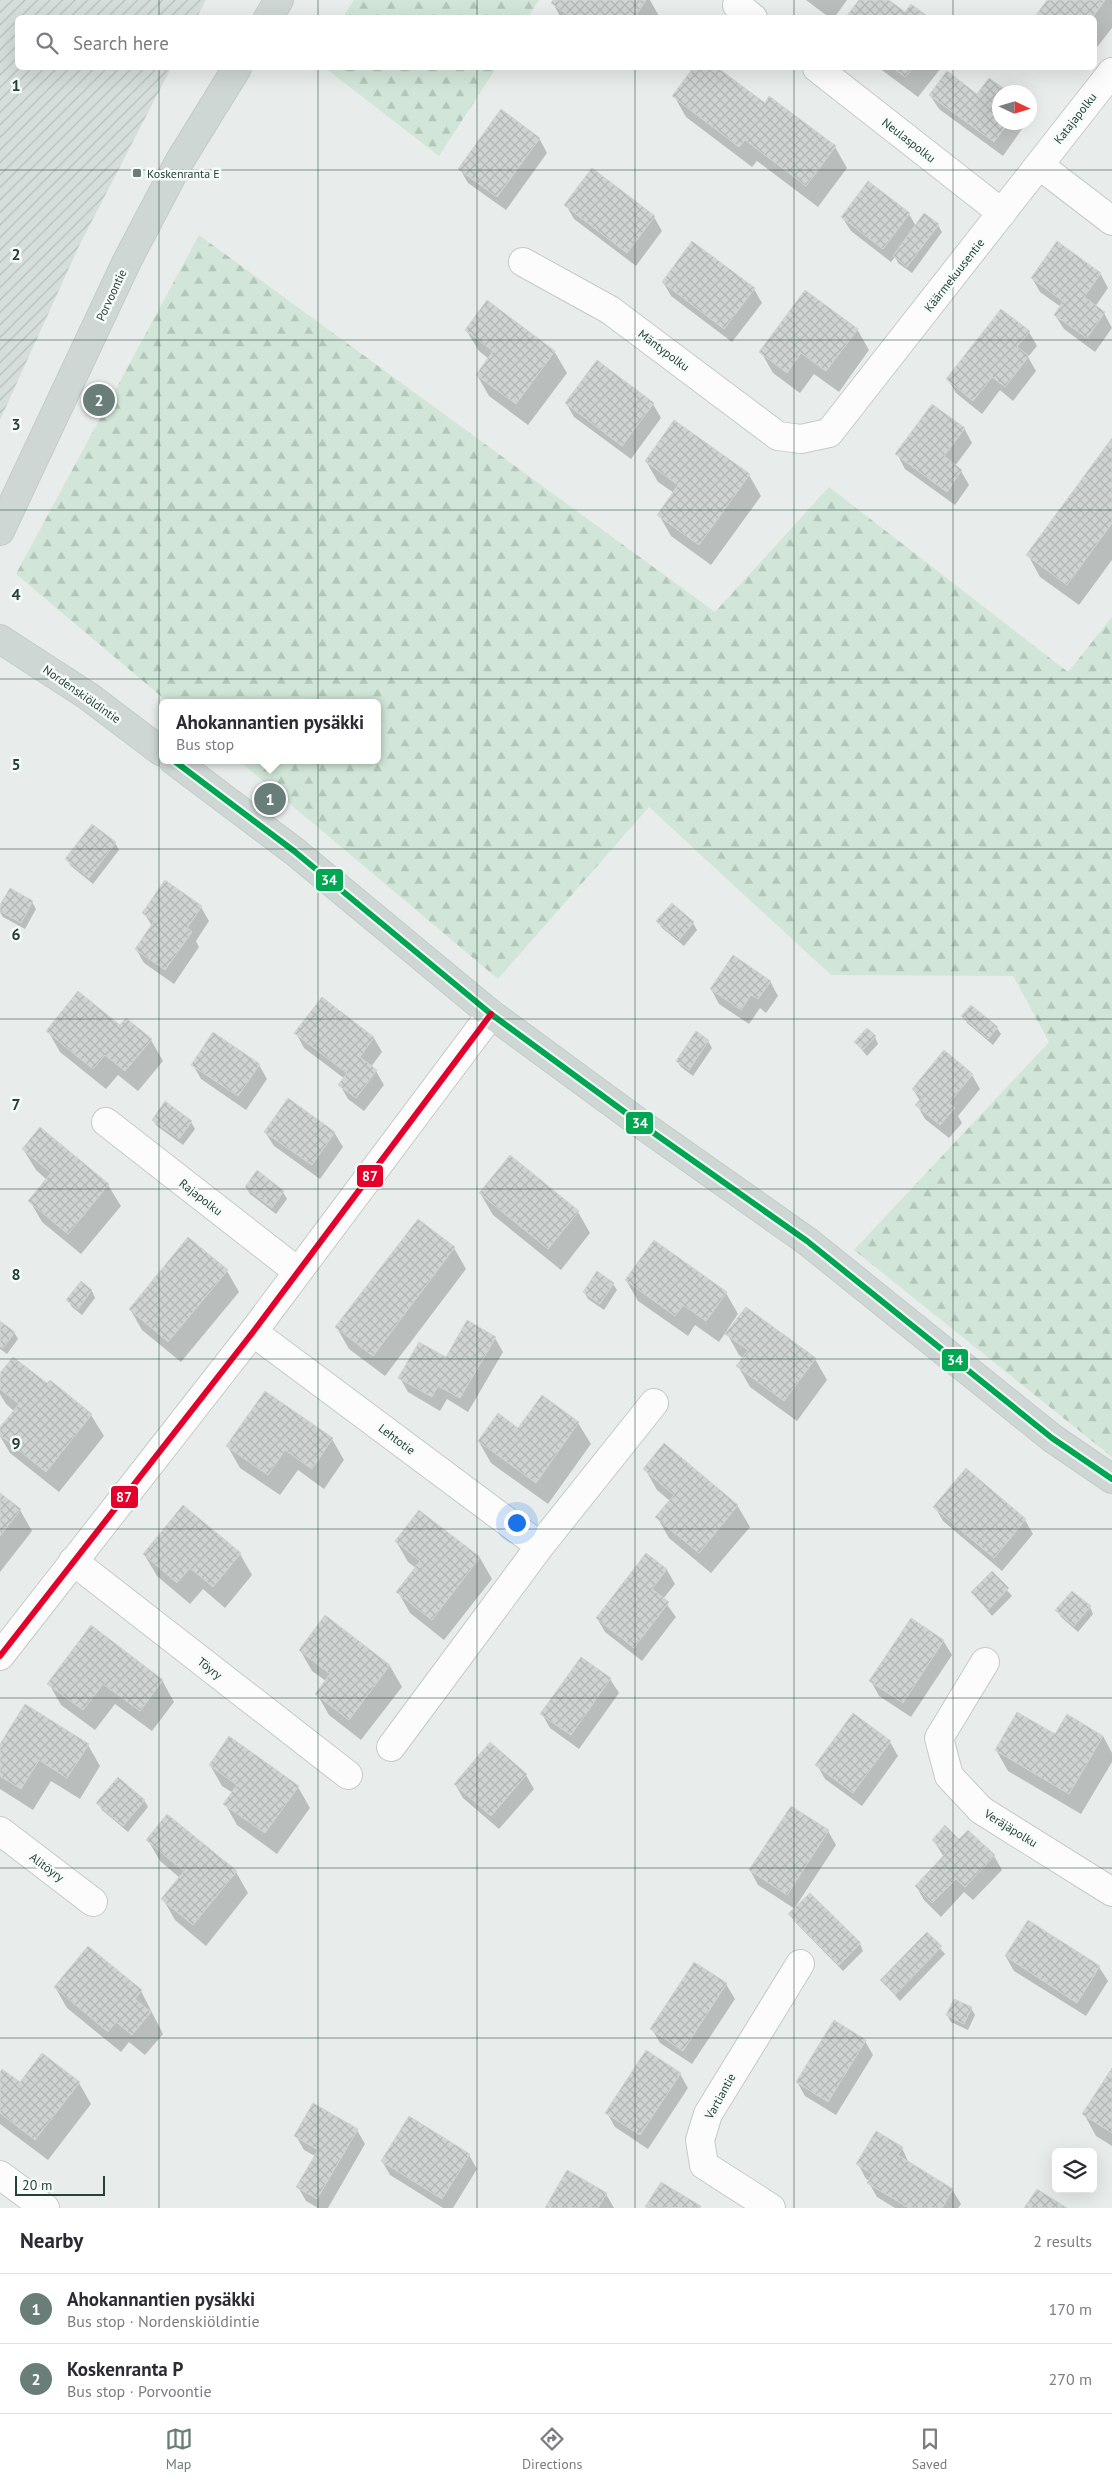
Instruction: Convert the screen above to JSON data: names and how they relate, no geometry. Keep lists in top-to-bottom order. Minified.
{"streets":{"main road":["Porvoontie","Nordenskiöldintie"],"street":["Katajapolku","Neulaspolku","Käärmekuusentie","Mäntypolku","Rajapolku","Lehtotie","Töyry","Veräjäpolku","Alitöyry","Vartiantie"]},"crossings":[["Katajapolku","Käärmekuusentie"],["Neulaspolku","Käärmekuusentie"],["Käärmekuusentie","Mäntypolku"]],"places":{"transit":["Koskenranta E"]},"lines":["transit line 34","transit line 87"],"scale_bar":"20 m","north":"right","page":{"search":"Search here","pins":["2","1"],"popup":["Ahokannantien pysäkki","Bus stop"],"scale":"20 m","heading":["Nearby","2 results"],"list":[{"mark":"1","name":"Ahokannantien pysäkki","note":"Bus stop · Nordenskiöldintie","value":"170 m"},{"mark":"2","name":"Koskenranta P","note":"Bus stop · Porvoontie","value":"270 m"}],"nav":["Map","Directions","Saved"]},"grid":{"rows":["1","2","3","4","5","6","7","8","9"]}}
